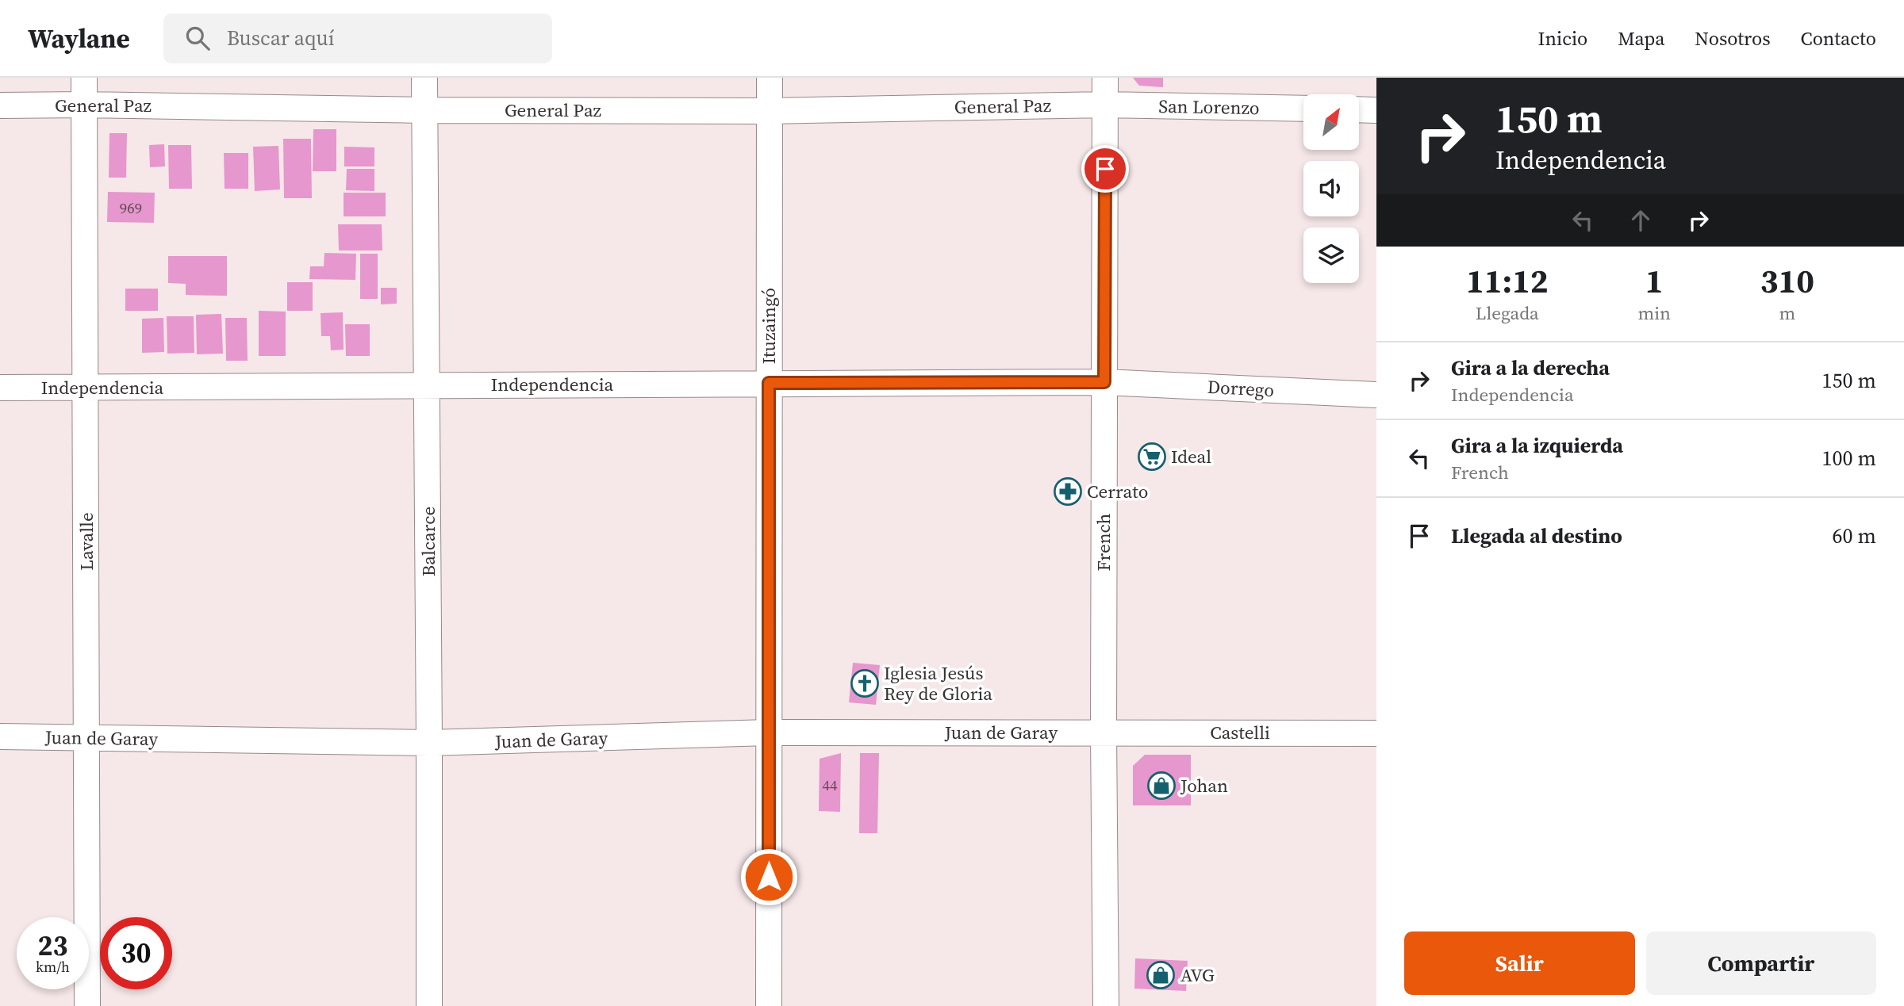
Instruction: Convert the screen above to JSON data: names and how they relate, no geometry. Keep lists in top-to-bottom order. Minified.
{"streets":{"street":["General Paz","San Lorenzo","Ituzaingó","Independencia","Dorrego","Lavalle","Balcarce","French","Juan de Garay","Castelli"]},"crossings":[["General Paz","San Lorenzo"],["General Paz","Ituzaingó"],["General Paz","Lavalle"],["General Paz","Balcarce"],["General Paz","French"],["San Lorenzo","French"],["Ituzaingó","Independencia"],["Ituzaingó","Juan de Garay"],["Independencia","Dorrego"],["Independencia","Lavalle"],["Independencia","Balcarce"],["Independencia","French"],["Dorrego","French"],["Lavalle","Juan de Garay"],["Balcarce","Juan de Garay"],["French","Juan de Garay"],["French","Castelli"],["Juan de Garay","Castelli"]],"places":{"supermarket":["Ideal"],"pharmacy":["Cerrato"],"church":["Iglesia Jesús Rey de Gloria"],"shop":["Johan","AVG"]},"house_numbers":["969","44"],"north":"top right","page":{"header":"Waylane","search":"Buscar aquí","nav":["Inicio","Mapa","Nosotros","Contacto"],"turn":["150 m","Independencia"],"eta":["11:12","Llegada","1","min","310","m"],"list":[{"name":"Gira a la derecha","note":"Independencia","value":"150 m"},{"name":"Gira a la izquierda","note":"French","value":"100 m"},{"name":"Llegada al destino","value":"60 m"}],"speed":"23 km/h","limit":"30","buttons":["Salir","Compartir"]}}
